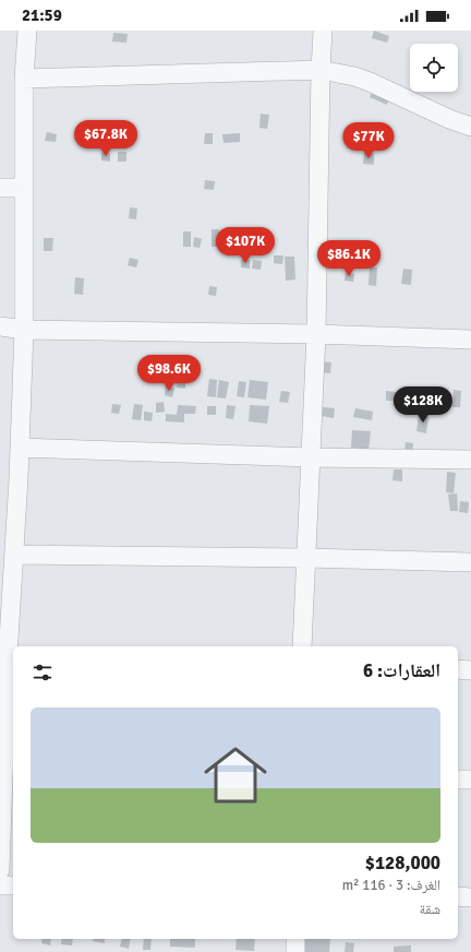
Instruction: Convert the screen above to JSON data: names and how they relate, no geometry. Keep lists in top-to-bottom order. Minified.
{"page":{"status":"21:59","price":["$67.8K","$77K","$107K","$86.1K","$98.6K","$128K"],"heading":"العقارات: 6","list":[{"name":"$128,000","note":"الغرف: 3 · 116 m² · شقة"}]}}
